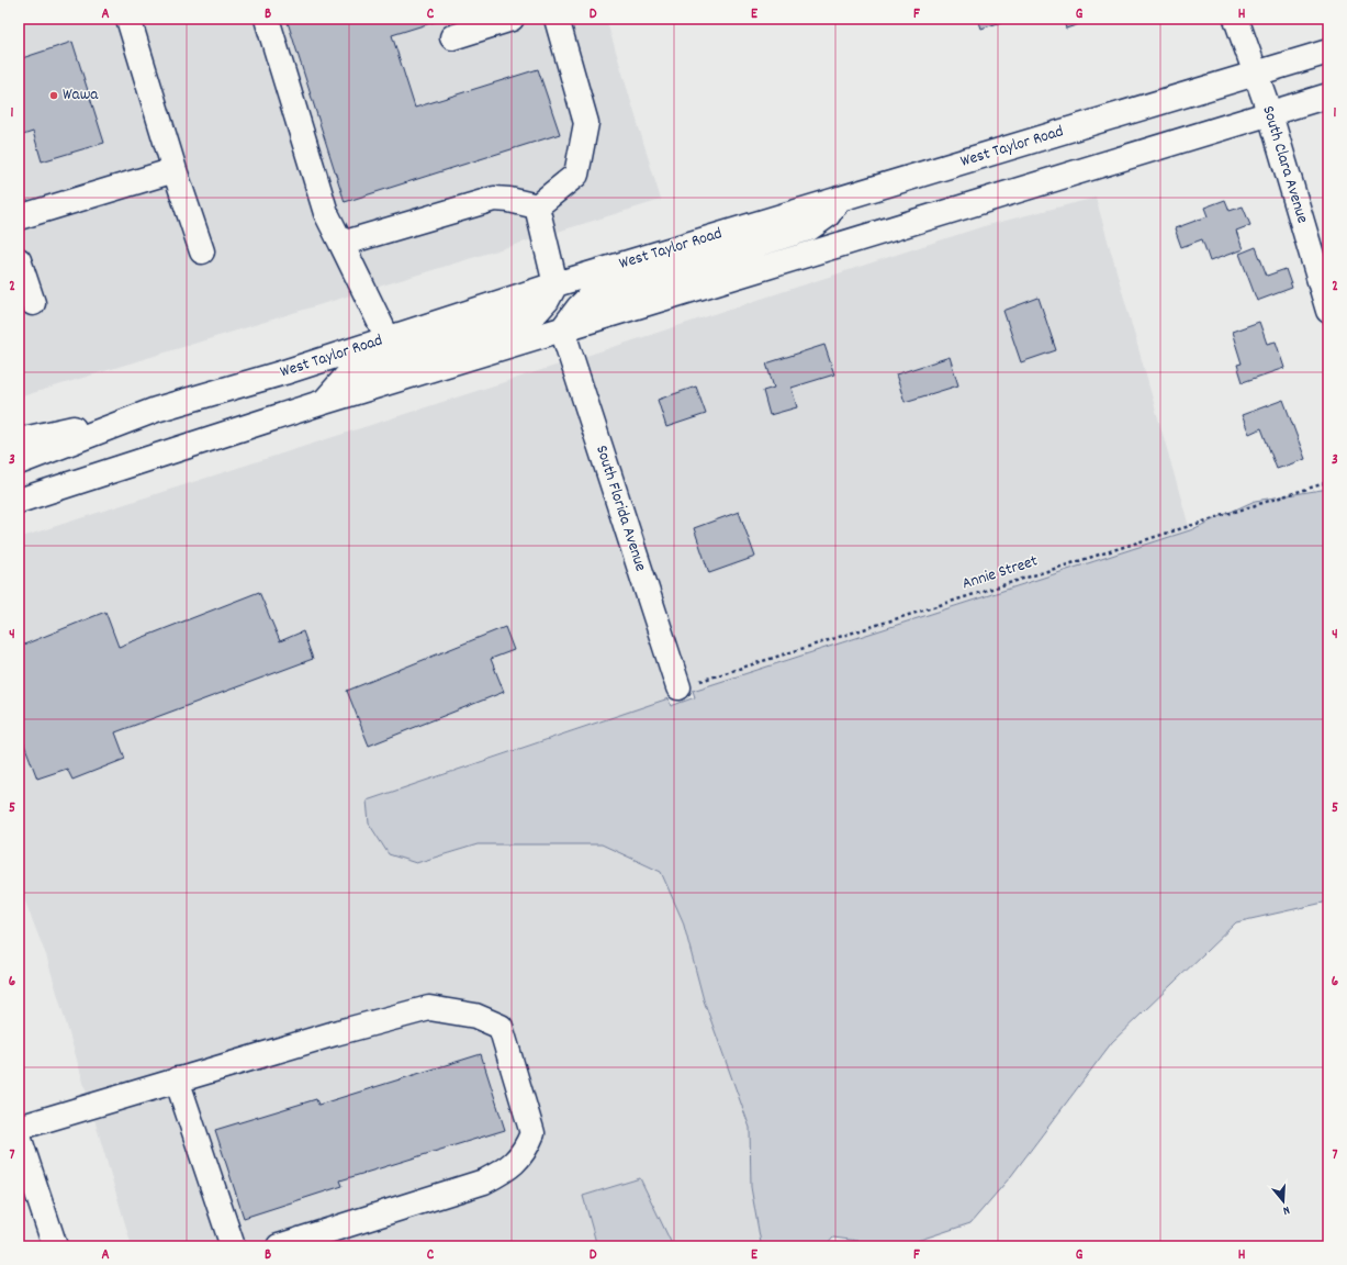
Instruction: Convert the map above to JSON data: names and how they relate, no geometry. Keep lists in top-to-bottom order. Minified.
{"streets":{"main road":["West Taylor Road","South Clara Avenue","South Florida Avenue"],"path":["Annie Street"]},"crossings":[["West Taylor Road","South Clara Avenue"],["South Florida Avenue","Annie Street"]],"places":["Wawa"],"north":"bottom","grid":{"columns":["A","B","C","D","E","F","G","H"],"rows":["1","2","3","4","5","6","7"]}}
